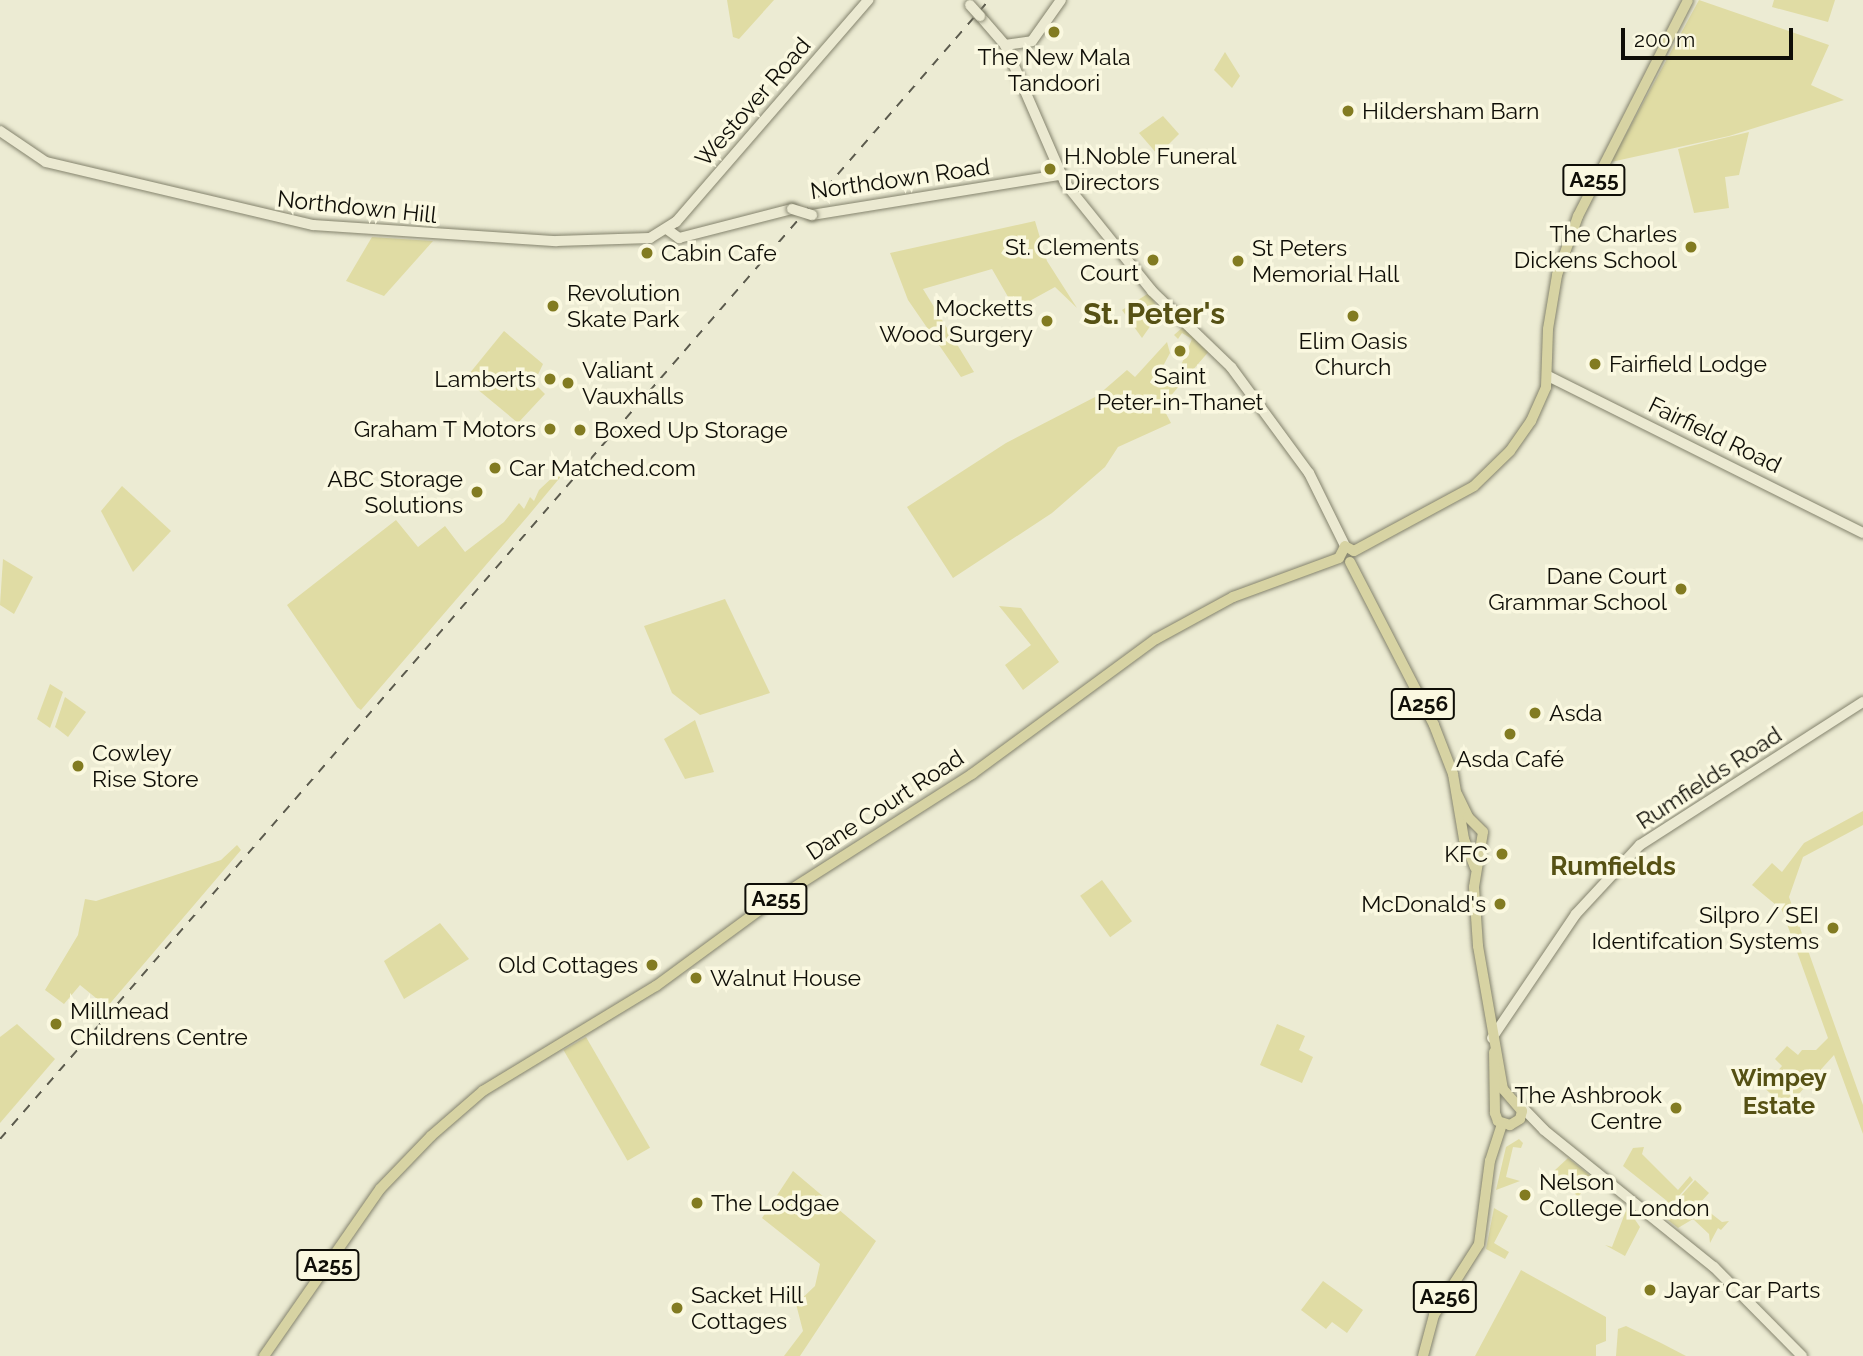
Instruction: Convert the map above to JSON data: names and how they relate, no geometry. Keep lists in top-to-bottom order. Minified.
{"streets":{"main road":["A255","A256","Dane Court Road"],"street":["Westover Road","Northdown Road","Northdown Hill","Fairfield Road","Rumfields Road"]},"crossings":[["Westover Road","Northdown Road"],["Westover Road","Northdown Hill"],["Northdown Road","Northdown Hill"],["A255","Fairfield Road"],["A255","A256"],["A255","Dane Court Road"],["A256","Dane Court Road"]],"districts":["St. Peter's","Rumfields","Wimpey Estate"],"places":["The New Mala Tandoori","Hildersham Barn","H.Noble Funeral Directors","The Charles Dickens School","Cabin Cafe","St. Clements Court","St Peters Memorial Hall","Revolution Skate Park","Elim Oasis Church","Mocketts Wood Surgery","Saint Peter-in-Thanet","Fairfield Lodge","Lamberts","Valiant Vauxhalls","Graham T Motors","Boxed Up Storage","Car Matched.com","ABC Storage Solutions","Dane Court Grammar School","Asda","Asda Café","Cowley Rise Store","KFC","McDonald's","Silpro / SEI Identifcation Systems","Old Cottages","Walnut House","Millmead Childrens Centre","The Ashbrook Centre","Nelson College London","The Lodgae","Jayar Car Parts","Sacket Hill Cottages"],"scale_bar":"200 m"}
